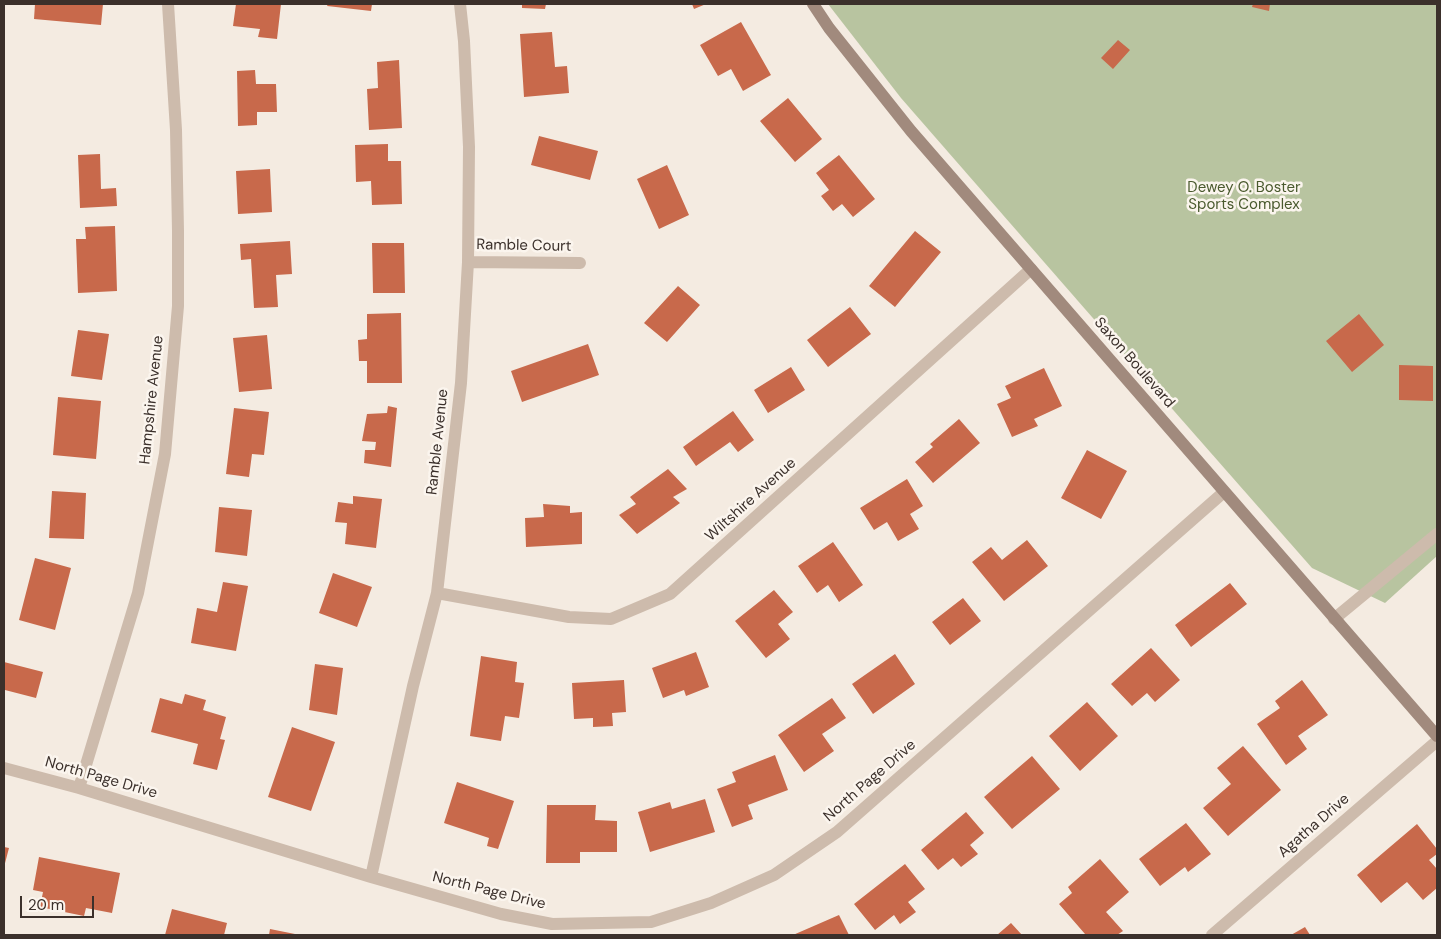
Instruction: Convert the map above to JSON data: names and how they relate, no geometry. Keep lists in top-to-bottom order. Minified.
{"streets":{"main road":["Saxon Boulevard"],"street":["Ramble Court","Hampshire Avenue","Ramble Avenue","Wiltshire Avenue","North Page Drive","Agatha Drive"]},"crossings":[["Ramble Court","Ramble Avenue"],["Saxon Boulevard","Wiltshire Avenue"],["Saxon Boulevard","North Page Drive"],["Hampshire Avenue","North Page Drive"],["Ramble Avenue","Wiltshire Avenue"],["Ramble Avenue","North Page Drive"]],"parks":["Dewey O. Boster Sports Complex"],"scale_bar":"20 m"}
